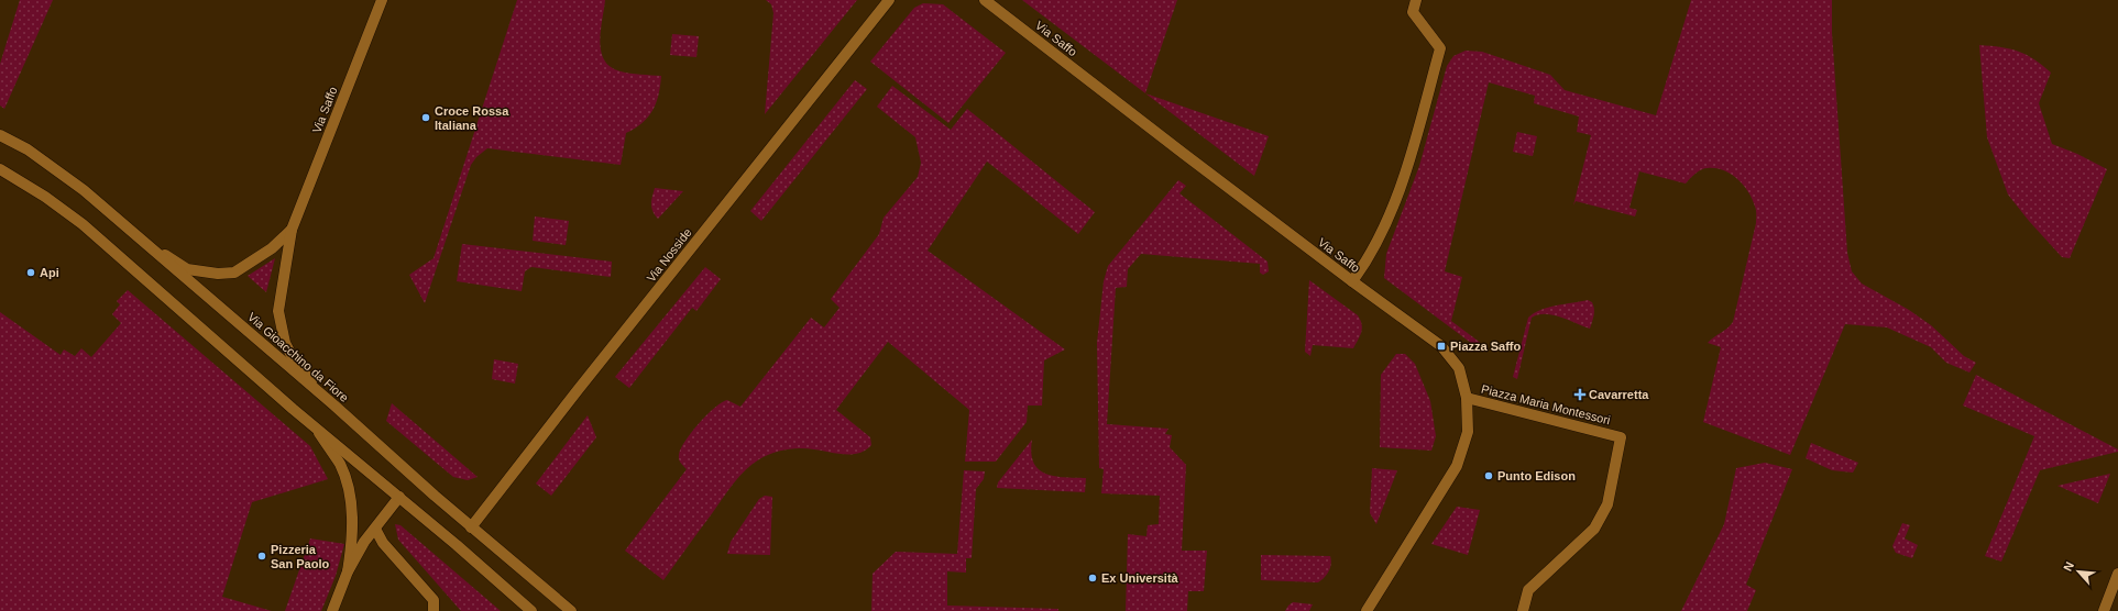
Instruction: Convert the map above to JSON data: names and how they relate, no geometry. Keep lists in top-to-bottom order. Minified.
{"streets":{"street":["Via Saffo","Via Nosside","Via Gioacchino da Fiore","Piazza Maria Montessori"]},"crossings":[["Via Saffo","Piazza Maria Montessori"],["Via Nosside","Via Gioacchino da Fiore"]],"places":{"other":["Croce Rossa Italiana","Api","Punto Edison","Pizzeria San Paolo","Ex Università"],"transit":["Piazza Saffo"],"health":["Cavarretta"]},"north":"top left"}
